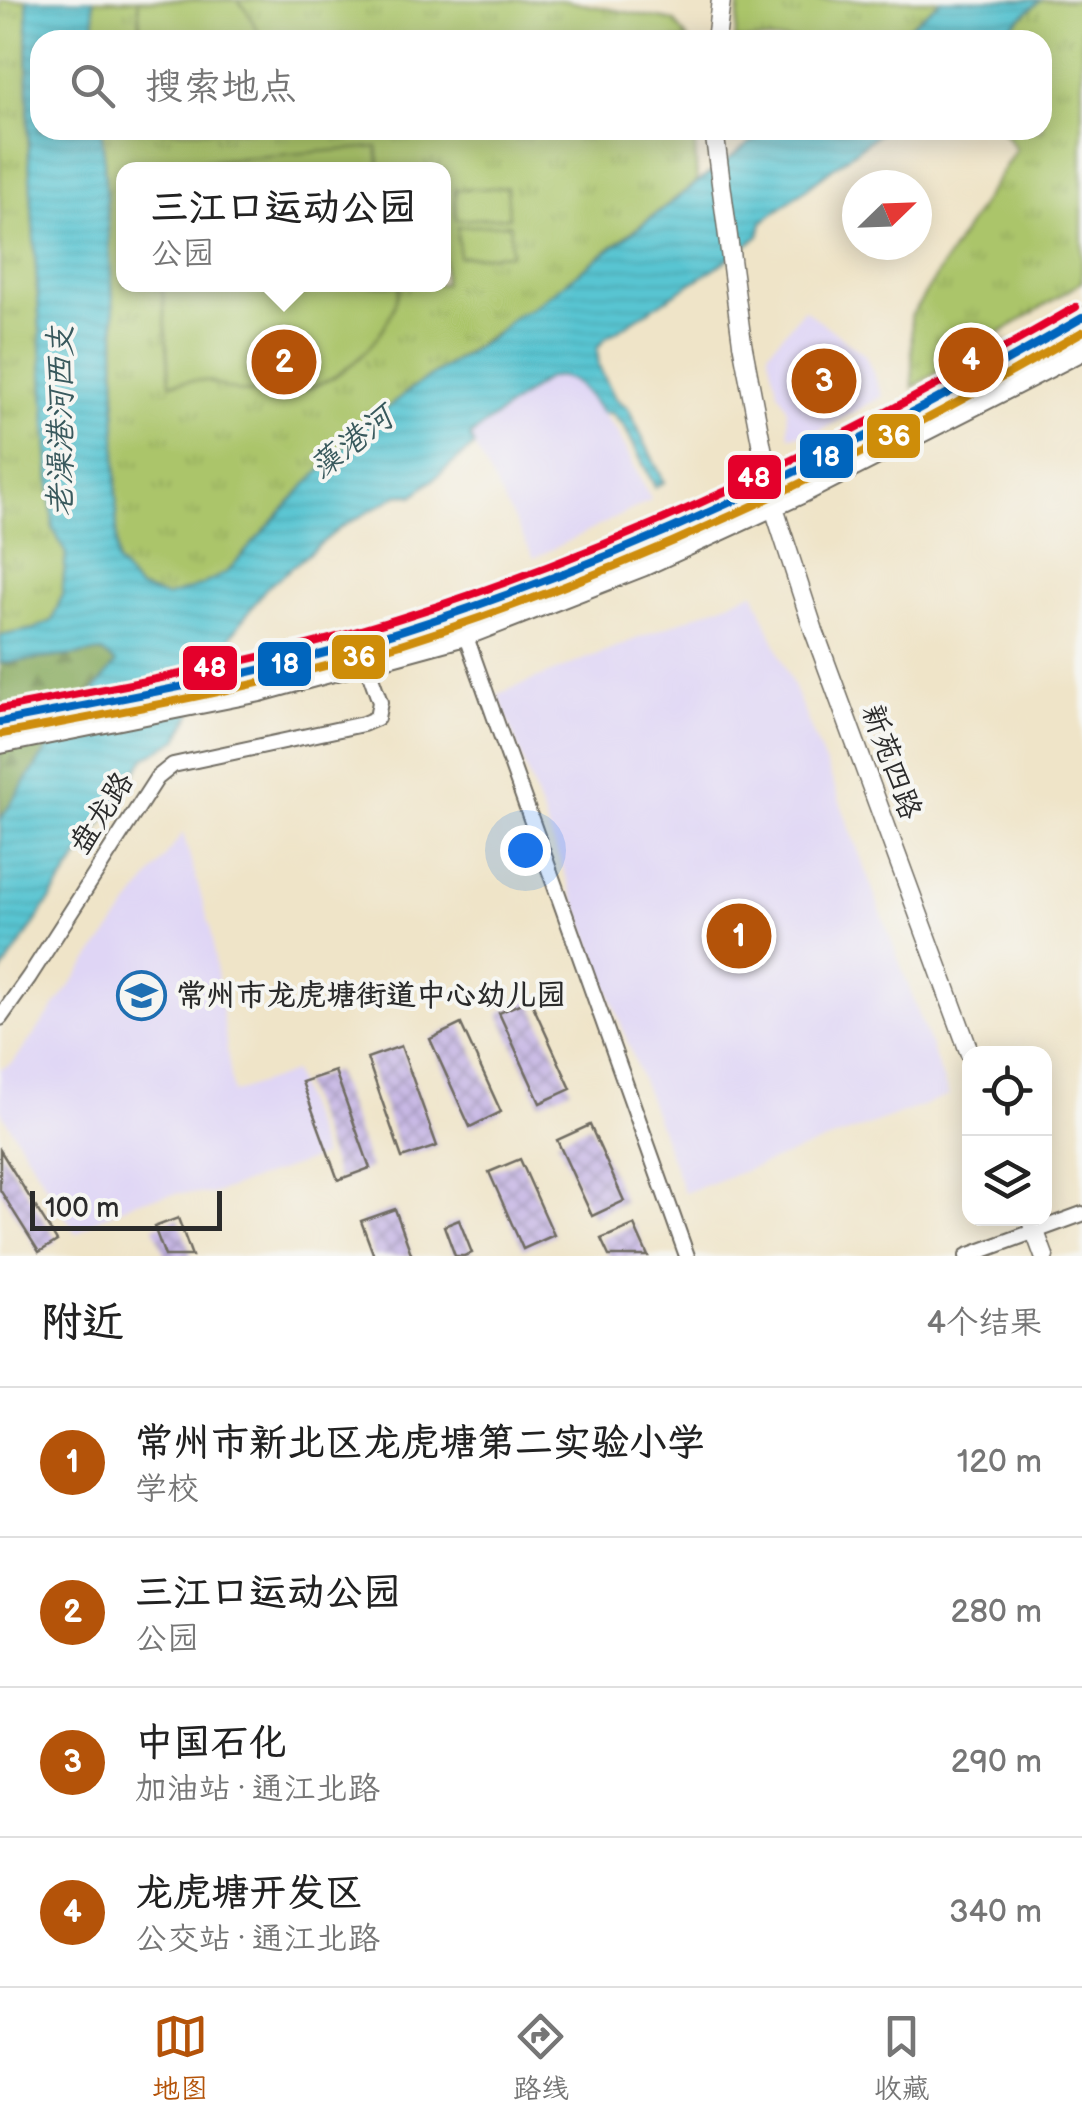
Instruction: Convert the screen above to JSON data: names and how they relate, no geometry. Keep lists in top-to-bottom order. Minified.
{"streets":{"street":["新苑四路","盘龙路"]},"water":["老澡港河西支","藻港河"],"places":{"school or university":["常州市龙虎塘街道中心幼儿园"]},"lines":["transit line 48","transit line 18","transit line 36"],"scale_bar":"100 m","north":"top right","page":{"search":"搜索地点","popup":["三江口运动公园","公园"],"pins":["4","2","3","1"],"scale":"100 m","heading":["附近","4个结果"],"list":[{"mark":"1","name":"常州市新北区龙虎塘第二实验小学","note":"学校","value":"120 m"},{"mark":"2","name":"三江口运动公园","note":"公园","value":"280 m"},{"mark":"3","name":"中国石化","note":"加油站 · 通江北路","value":"290 m"},{"mark":"4","name":"龙虎塘开发区","note":"公交站 · 通江北路","value":"340 m"}],"nav":["地图","路线","收藏"]}}
